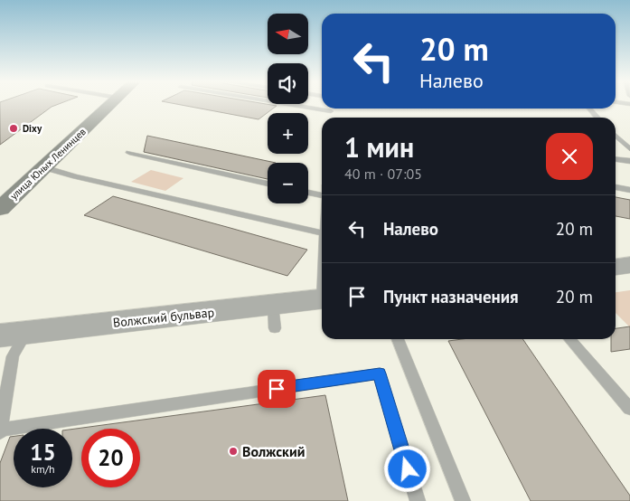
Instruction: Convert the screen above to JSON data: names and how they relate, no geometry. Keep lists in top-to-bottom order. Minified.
{"streets":{"main road":["улица Юных Ленинцев"],"street":["Волжский бульвар"]},"places":["Dixy","Волжский"],"north":"left","page":{"map_buttons":["+","−"],"turn":["20 m","Налево"],"heading":["1 мин","40 m · 07:05"],"list":[{"name":"Налево","value":"20 m"},{"name":"Пункт назначения","value":"20 m"}],"speed":"15 km/h","limit":"20"}}
